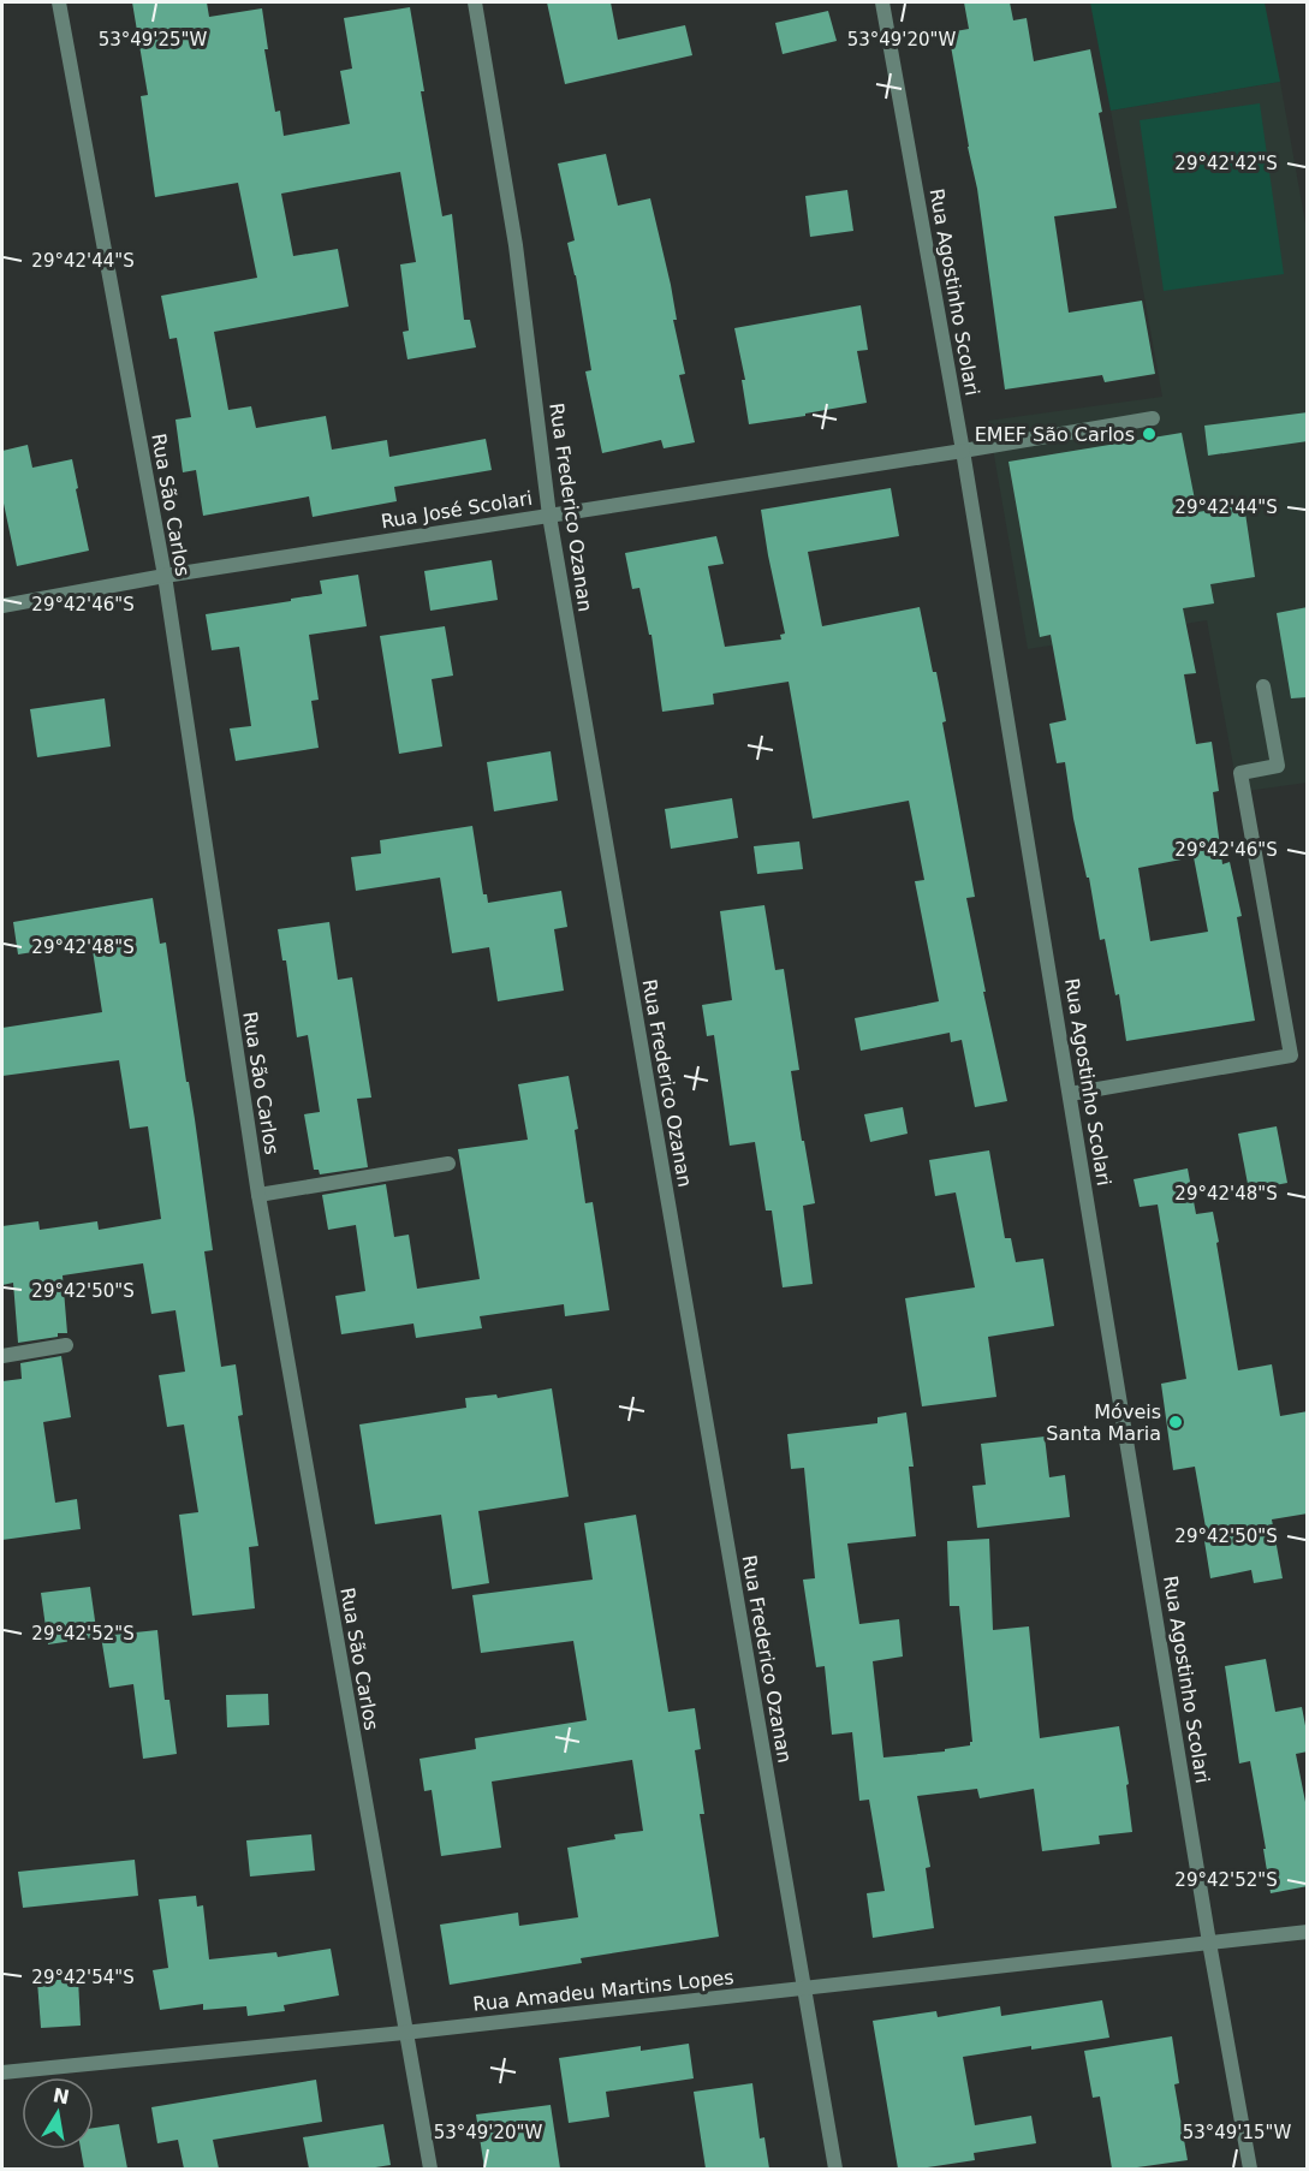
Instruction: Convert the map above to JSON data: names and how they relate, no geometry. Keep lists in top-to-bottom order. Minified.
{"streets":{"street":["Rua Agostinho Scolari","Rua São Carlos","Rua Frederico Ozanan","Rua José Scolari","Rua Amadeu Martins Lopes"]},"crossings":[["Rua Agostinho Scolari","Rua José Scolari"],["Rua Agostinho Scolari","Rua Amadeu Martins Lopes"],["Rua São Carlos","Rua José Scolari"],["Rua São Carlos","Rua Amadeu Martins Lopes"],["Rua Frederico Ozanan","Rua José Scolari"],["Rua Frederico Ozanan","Rua Amadeu Martins Lopes"]],"places":["EMEF São Carlos","Móveis Santa Maria"],"north":"top","coordinates":["53°49'25\"W","53°49'20\"W","29°42'42\"S","29°42'44\"S","29°42'46\"S","29°42'48\"S","29°42'50\"S","29°42'52\"S","29°42'54\"S","53°49'15\"W"]}
